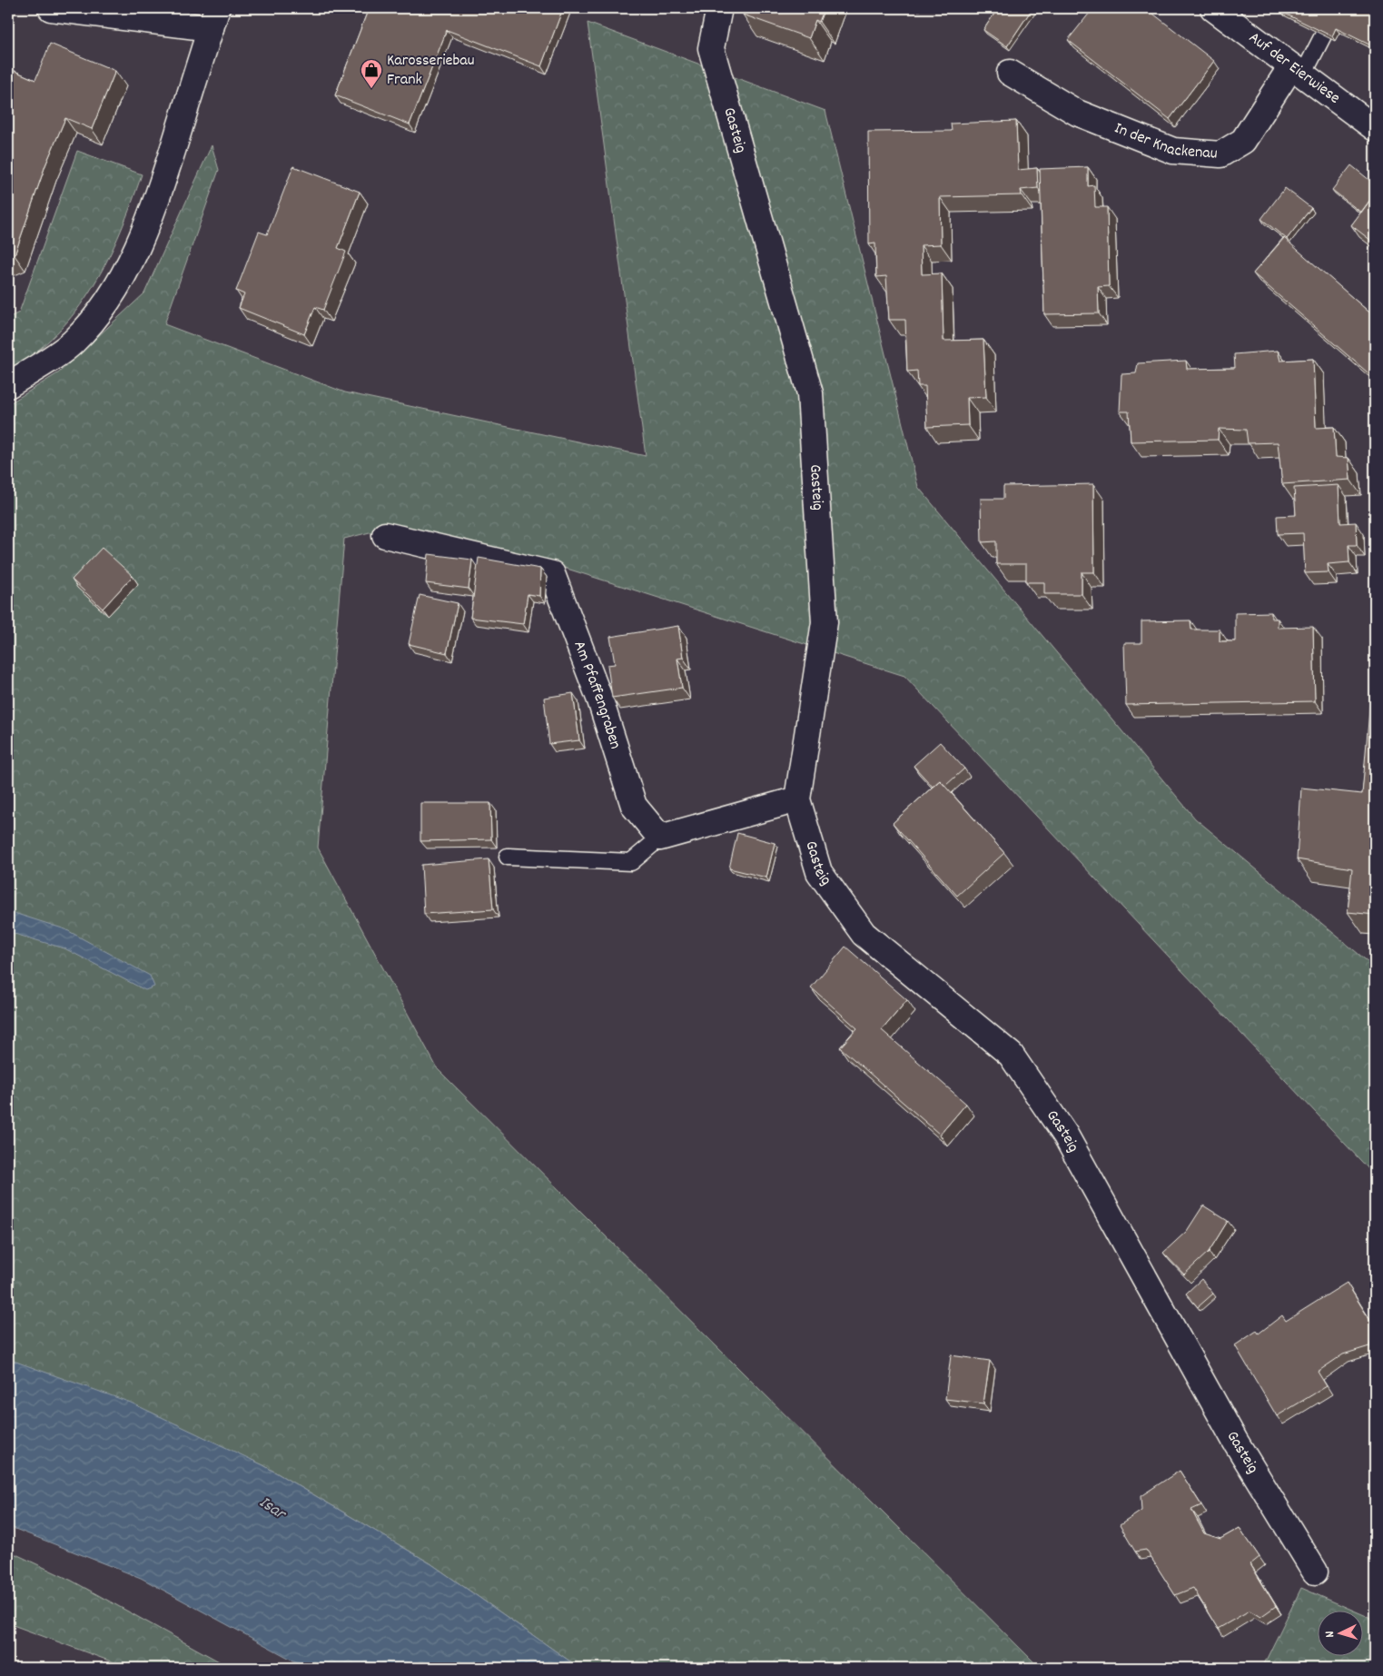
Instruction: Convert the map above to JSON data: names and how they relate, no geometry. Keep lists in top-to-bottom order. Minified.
{"streets":{"street":["Auf der Eierwiese","Gasteig","In der Knackenau","Am Pfaffengraben"]},"crossings":[["Auf der Eierwiese","In der Knackenau"]],"water":["Isar"],"places":{"shop":["Karosseriebau Frank"]},"north":"left"}
